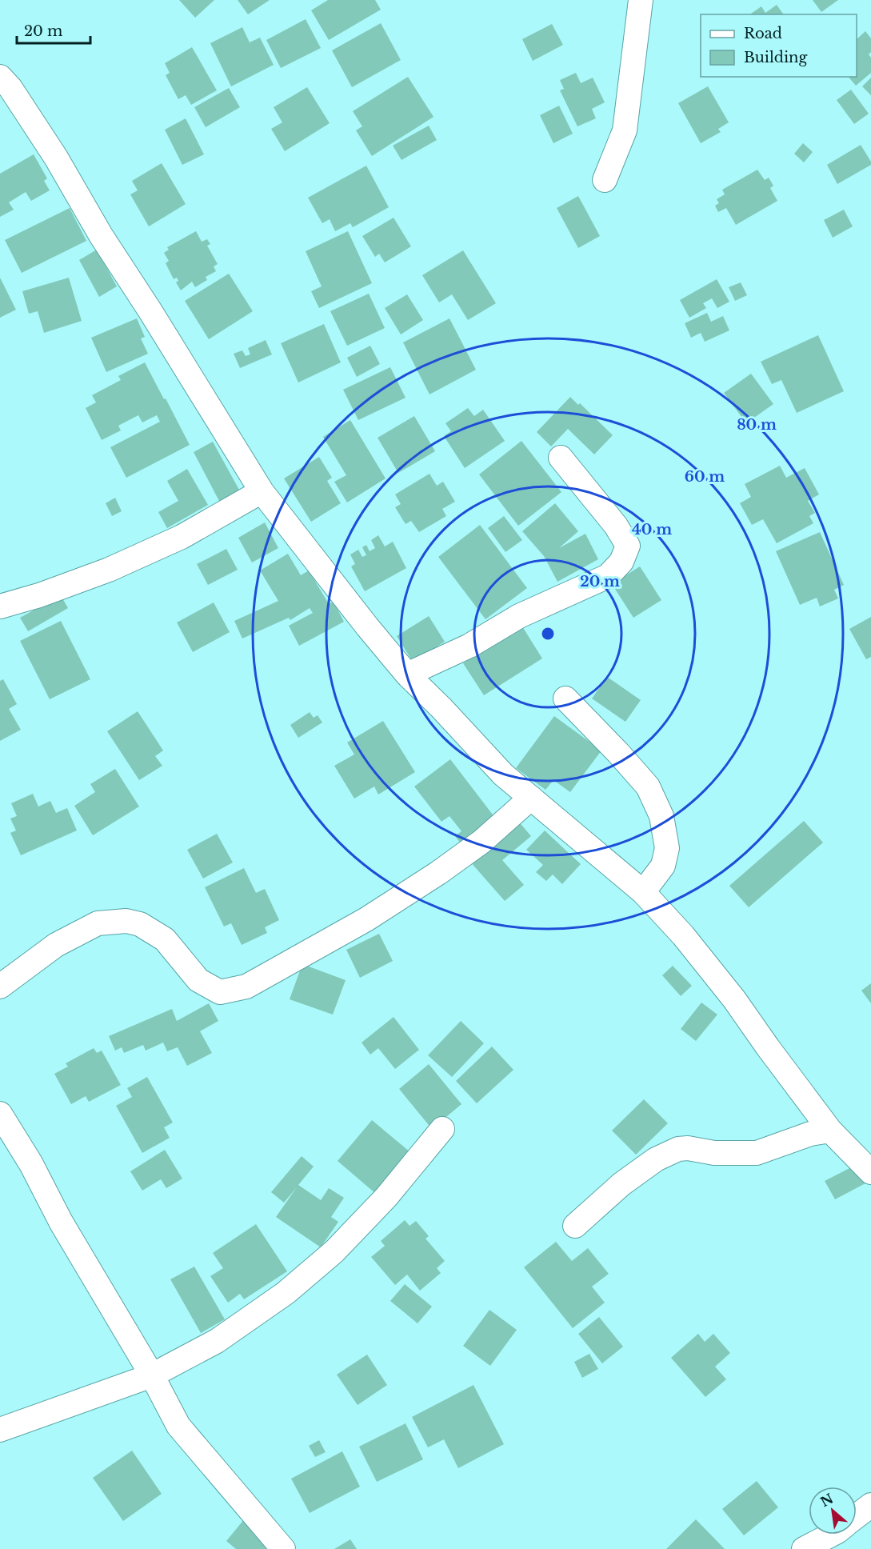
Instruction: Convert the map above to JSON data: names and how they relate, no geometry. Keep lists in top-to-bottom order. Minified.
{"legend":["Road","Building"],"scale_bar":"20 m","north":"top left","rings":["80 m","60 m","40 m","20 m"]}
